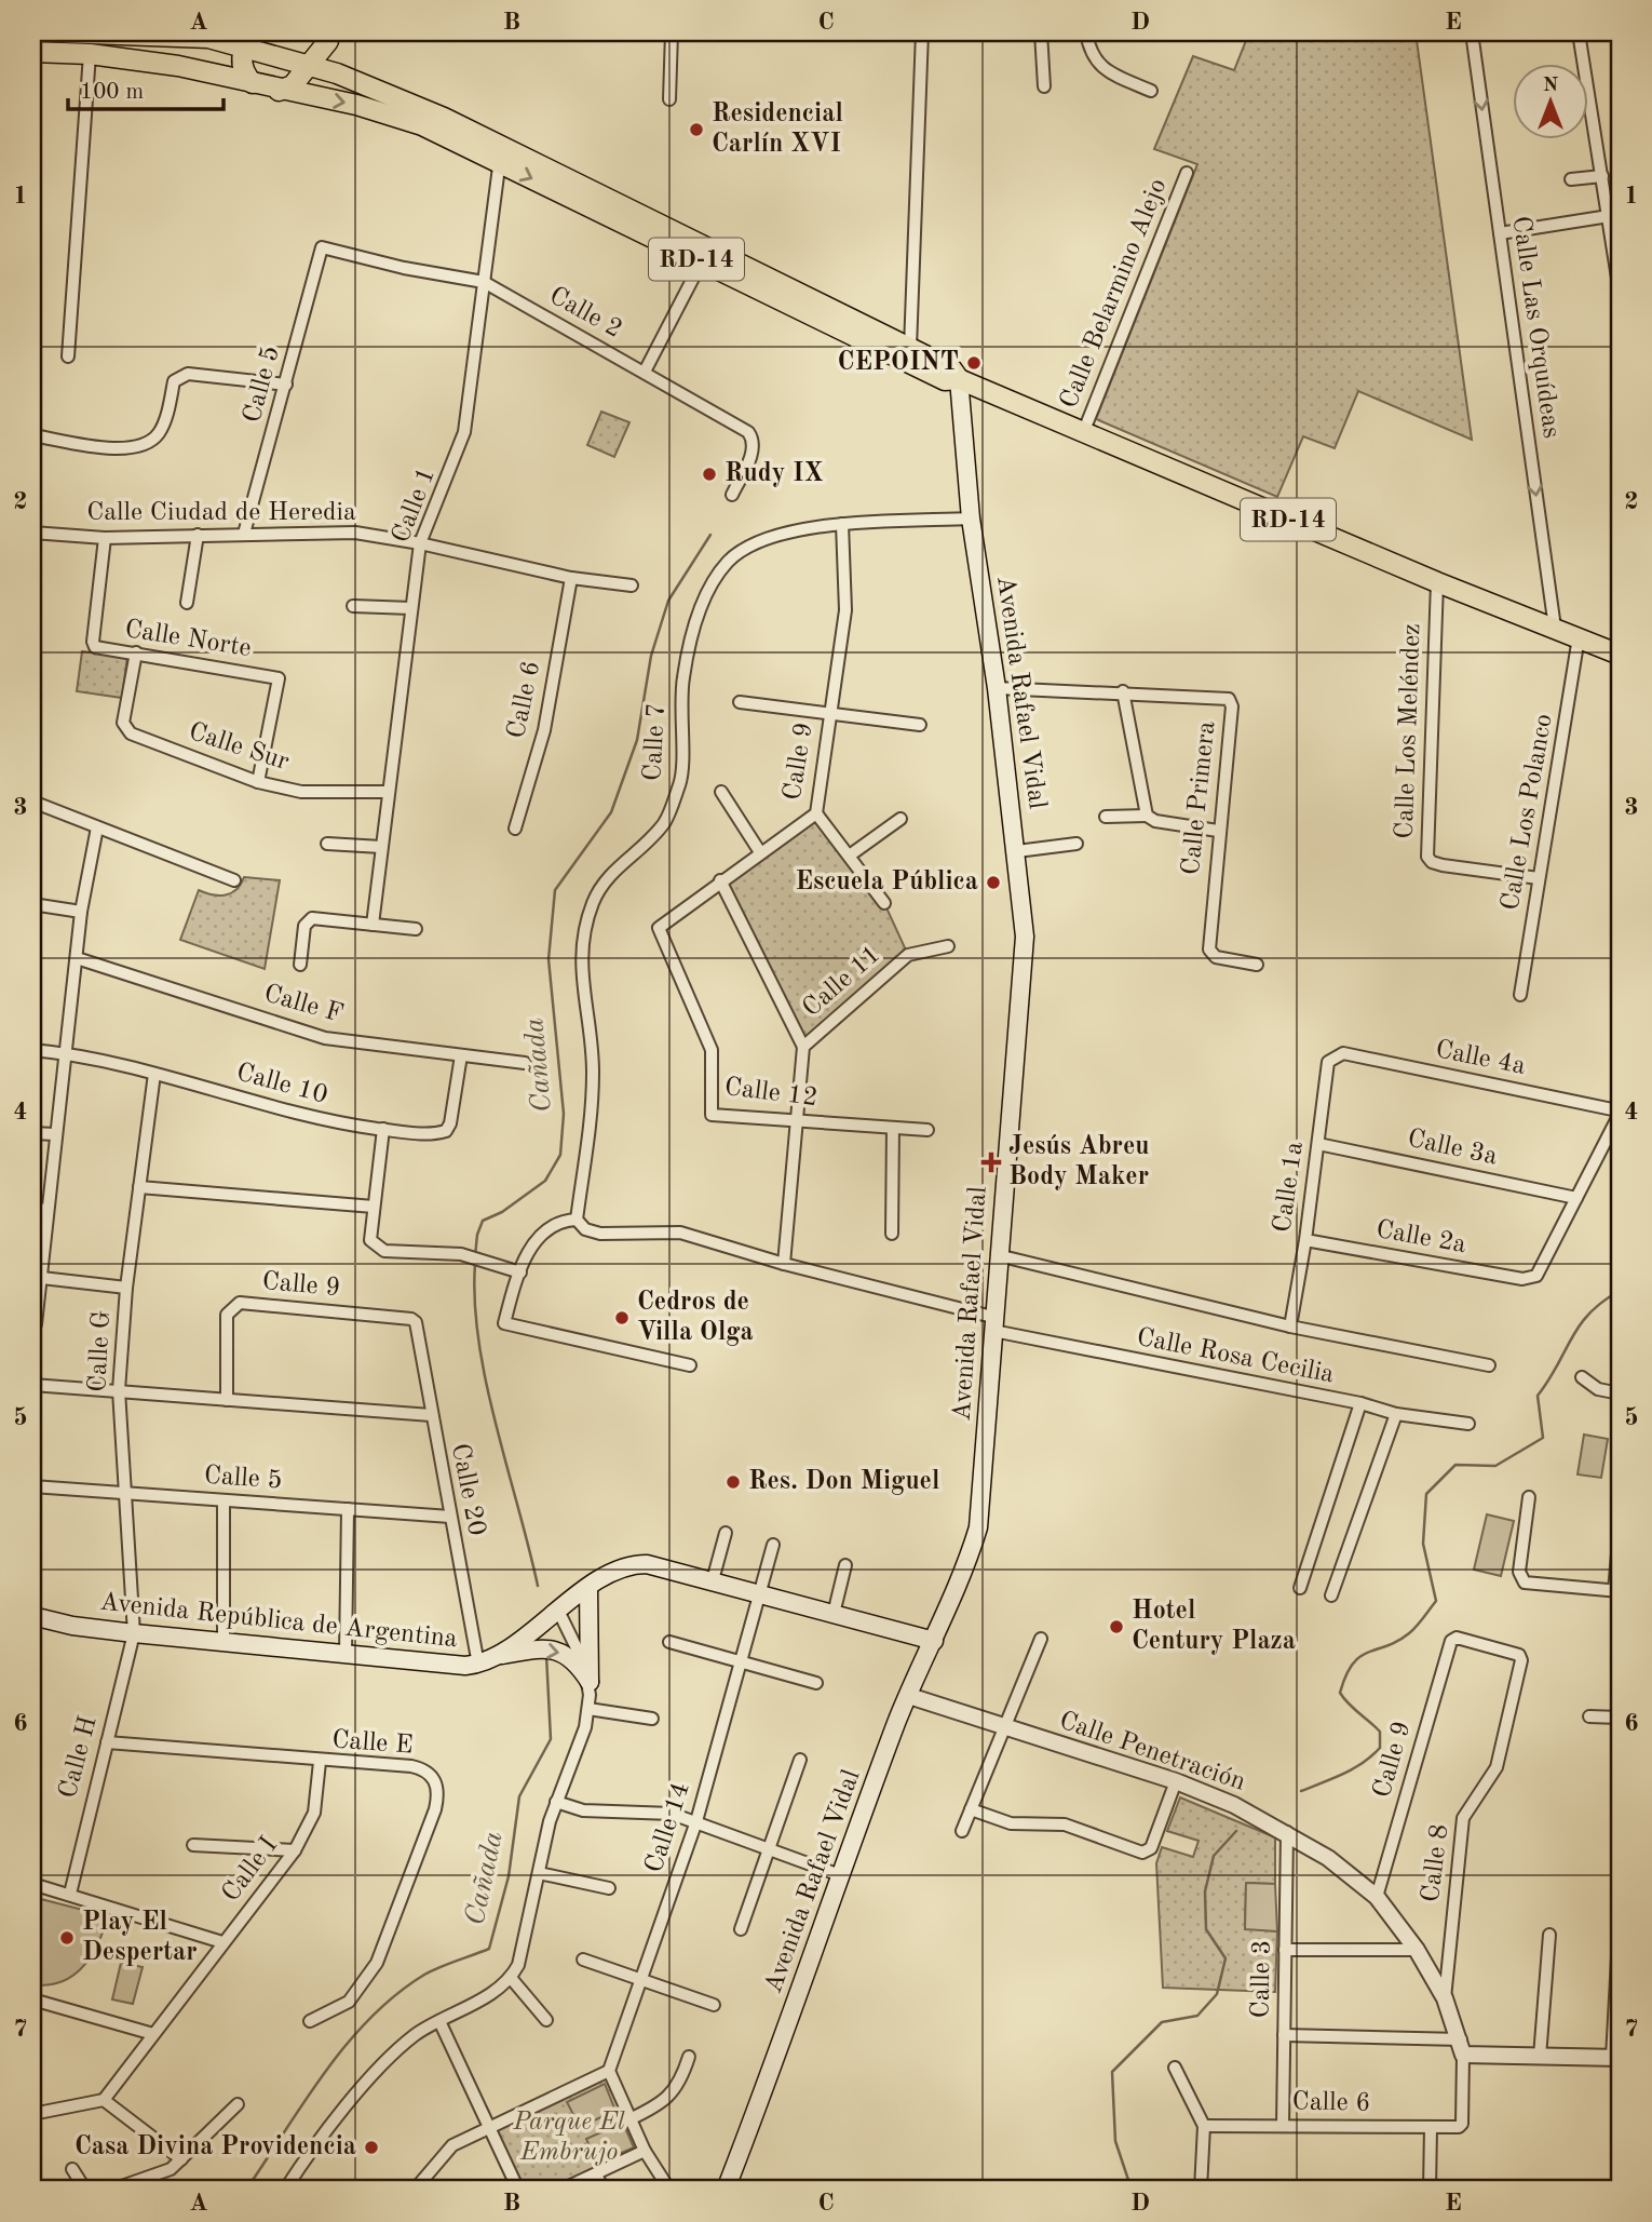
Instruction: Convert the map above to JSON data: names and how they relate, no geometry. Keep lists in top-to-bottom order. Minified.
{"streets":{"main road":["RD-14","Avenida Rafael Vidal","Avenida República de Argentina"],"street":["Calle Belarmino Alejo","Calle 2","Calle Las Orquídeas","Calle 5","Calle 1","Calle Ciudad de Heredia","Calle Norte","Calle 6","Calle Los Meléndez","Calle 7","Calle Sur","Calle 9","Calle Primera","Calle Los Polanco","Calle 11","Calle F","Calle 4a","Calle 10","Calle 12","Calle 3a","Calle 1a","Calle 2a","Calle G","Calle Rosa Cecilia","Calle 20","Calle E","Calle Penetración","Calle H","Calle 14","Calle 8","Calle I","Calle 3"]},"crossings":[["RD-14","Calle Belarmino Alejo"],["RD-14","Calle Las Orquídeas"],["RD-14","Calle 1"],["RD-14","Avenida Rafael Vidal"],["RD-14","Calle Los Meléndez"],["RD-14","Calle Los Polanco"],["Calle 2","Calle 5"],["Calle 2","Calle 1"],["Calle 5","Calle Ciudad de Heredia"],["Calle 5","Calle G"],["Calle 5","Calle 20"],["Calle 1","Calle Ciudad de Heredia"],["Calle 1","Calle Sur"],["Calle Ciudad de Heredia","Calle Norte"],["Calle Ciudad de Heredia","Calle 6"],["Calle Norte","Calle Sur"],["Avenida Rafael Vidal","Calle 7"],["Avenida Rafael Vidal","Calle Primera"],["Avenida Rafael Vidal","Calle Rosa Cecilia"],["Avenida Rafael Vidal","Avenida República de Argentina"],["Avenida Rafael Vidal","Calle Penetración"],["Calle 6","Calle Penetración"],["Calle 6","Calle 3"],["Calle Los Meléndez","Calle Los Polanco"],["Calle 7","Calle 9"],["Calle 9","Calle 12"],["Calle 9","Calle 20"],["Calle 9","Calle Penetración"],["Calle 9","Calle 8"],["Calle 11","Calle 12"],["Calle F","Calle 10"],["Calle 4a","Calle 3a"],["Calle 4a","Calle 1a"],["Calle 4a","Calle 2a"],["Calle 10","Calle G"],["Calle 3a","Calle 1a"],["Calle 3a","Calle 2a"],["Calle 1a","Calle 2a"],["Calle G","Avenida República de Argentina"],["Calle G","Calle H"],["Calle 20","Avenida República de Argentina"],["Avenida República de Argentina","Calle H"],["Avenida República de Argentina","Calle 14"],["Calle E","Calle H"],["Calle E","Calle I"],["Calle Penetración","Calle 8"],["Calle Penetración","Calle 3"]],"one_way":["Calle Las Orquídeas"],"water":["Cañada"],"parks":["Parque El Embrujo"],"places":{"other":["Residencial Carlín XVI","CEPOINT","Rudy IX","Escuela Pública","Cedros de Villa Olga","Res. Don Miguel","Hotel Century Plaza","Play El Despertar","Casa Divina Providencia"],"health":["Jesús Abreu Body Maker"]},"scale_bar":"100 m","north":"top","grid":{"columns":["A","B","C","D","E"],"rows":["1","2","3","4","5","6","7"]}}
